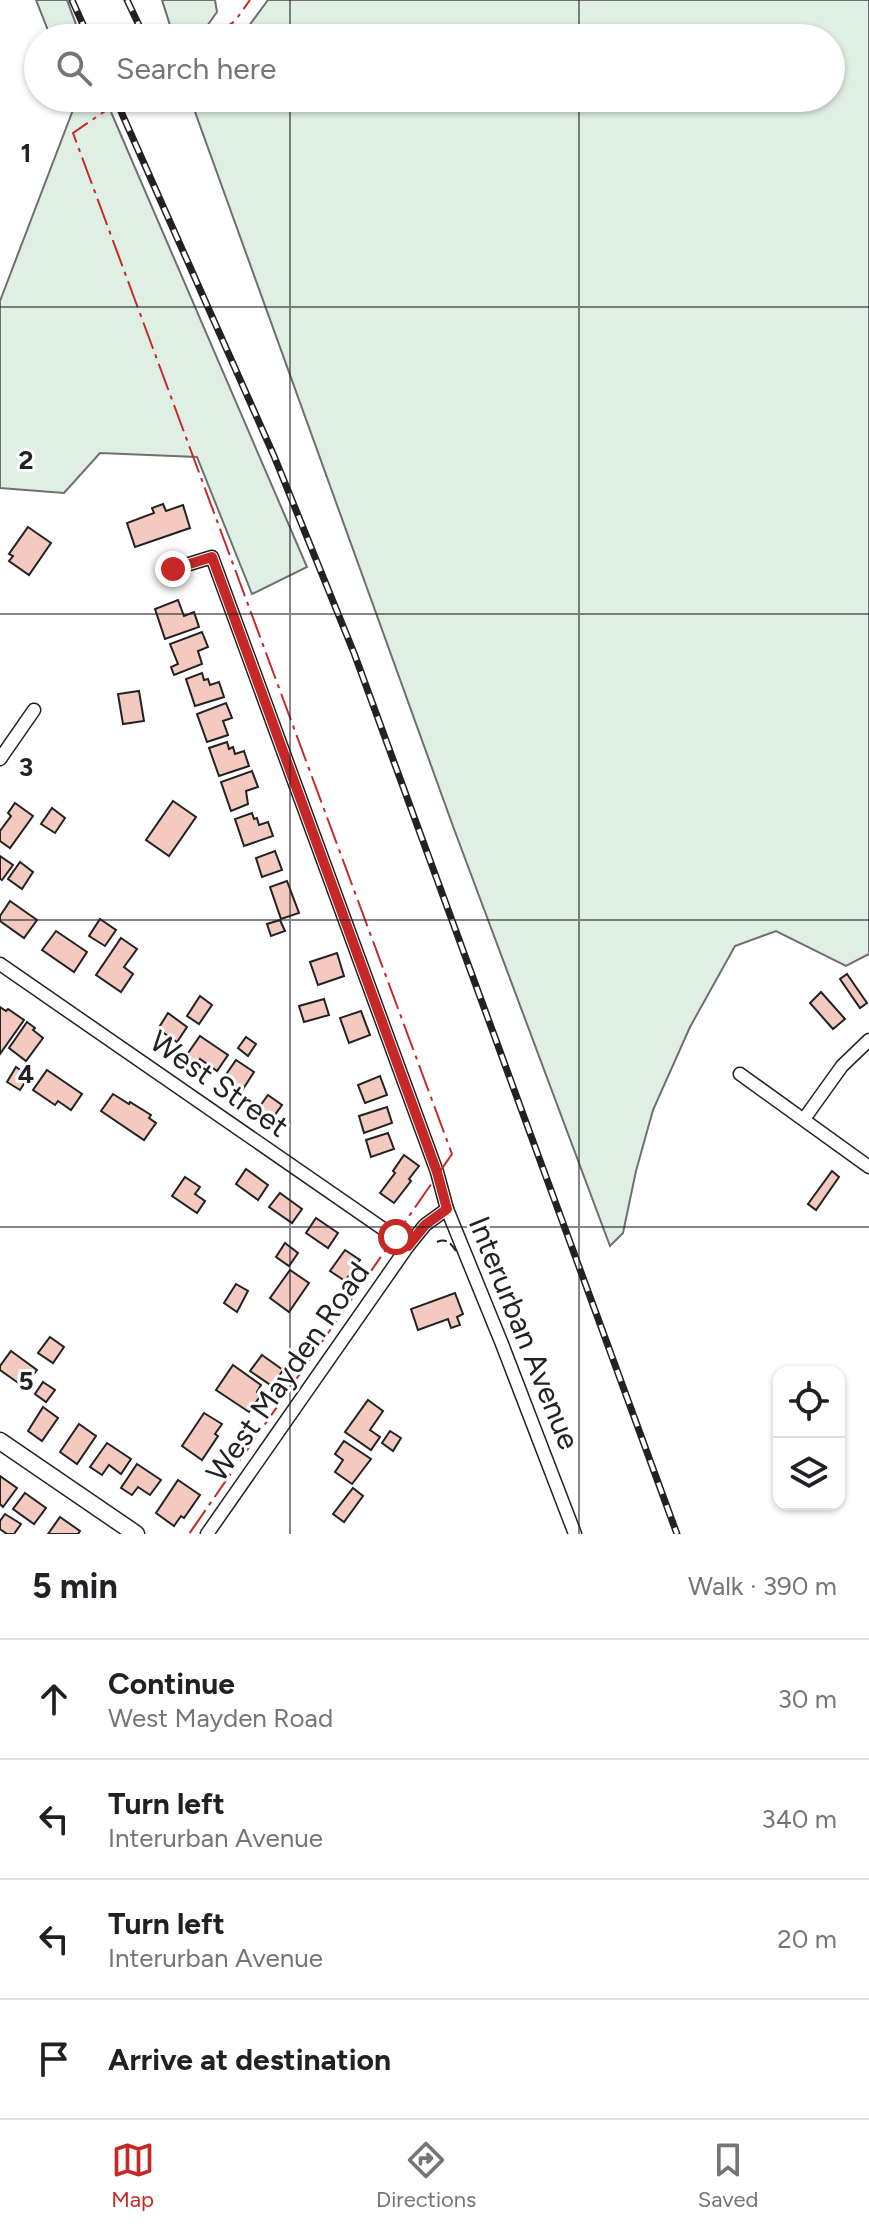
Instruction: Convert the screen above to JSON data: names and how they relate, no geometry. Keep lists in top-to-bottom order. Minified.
{"streets":{"street":["West Street","Interurban Avenue","West Mayden Road"]},"crossings":[["West Street","West Mayden Road"],["Interurban Avenue","West Mayden Road"]],"page":{"search":"Search here","heading":["5 min","Walk · 390 m"],"list":[["Continue","West Mayden Road","30 m"],["Turn left","Interurban Avenue","340 m"],["Turn left","Interurban Avenue","20 m"],"Arrive at destination"],"nav":["Map","Directions","Saved"]},"grid":{"rows":["1","2","3","4","5"]}}
